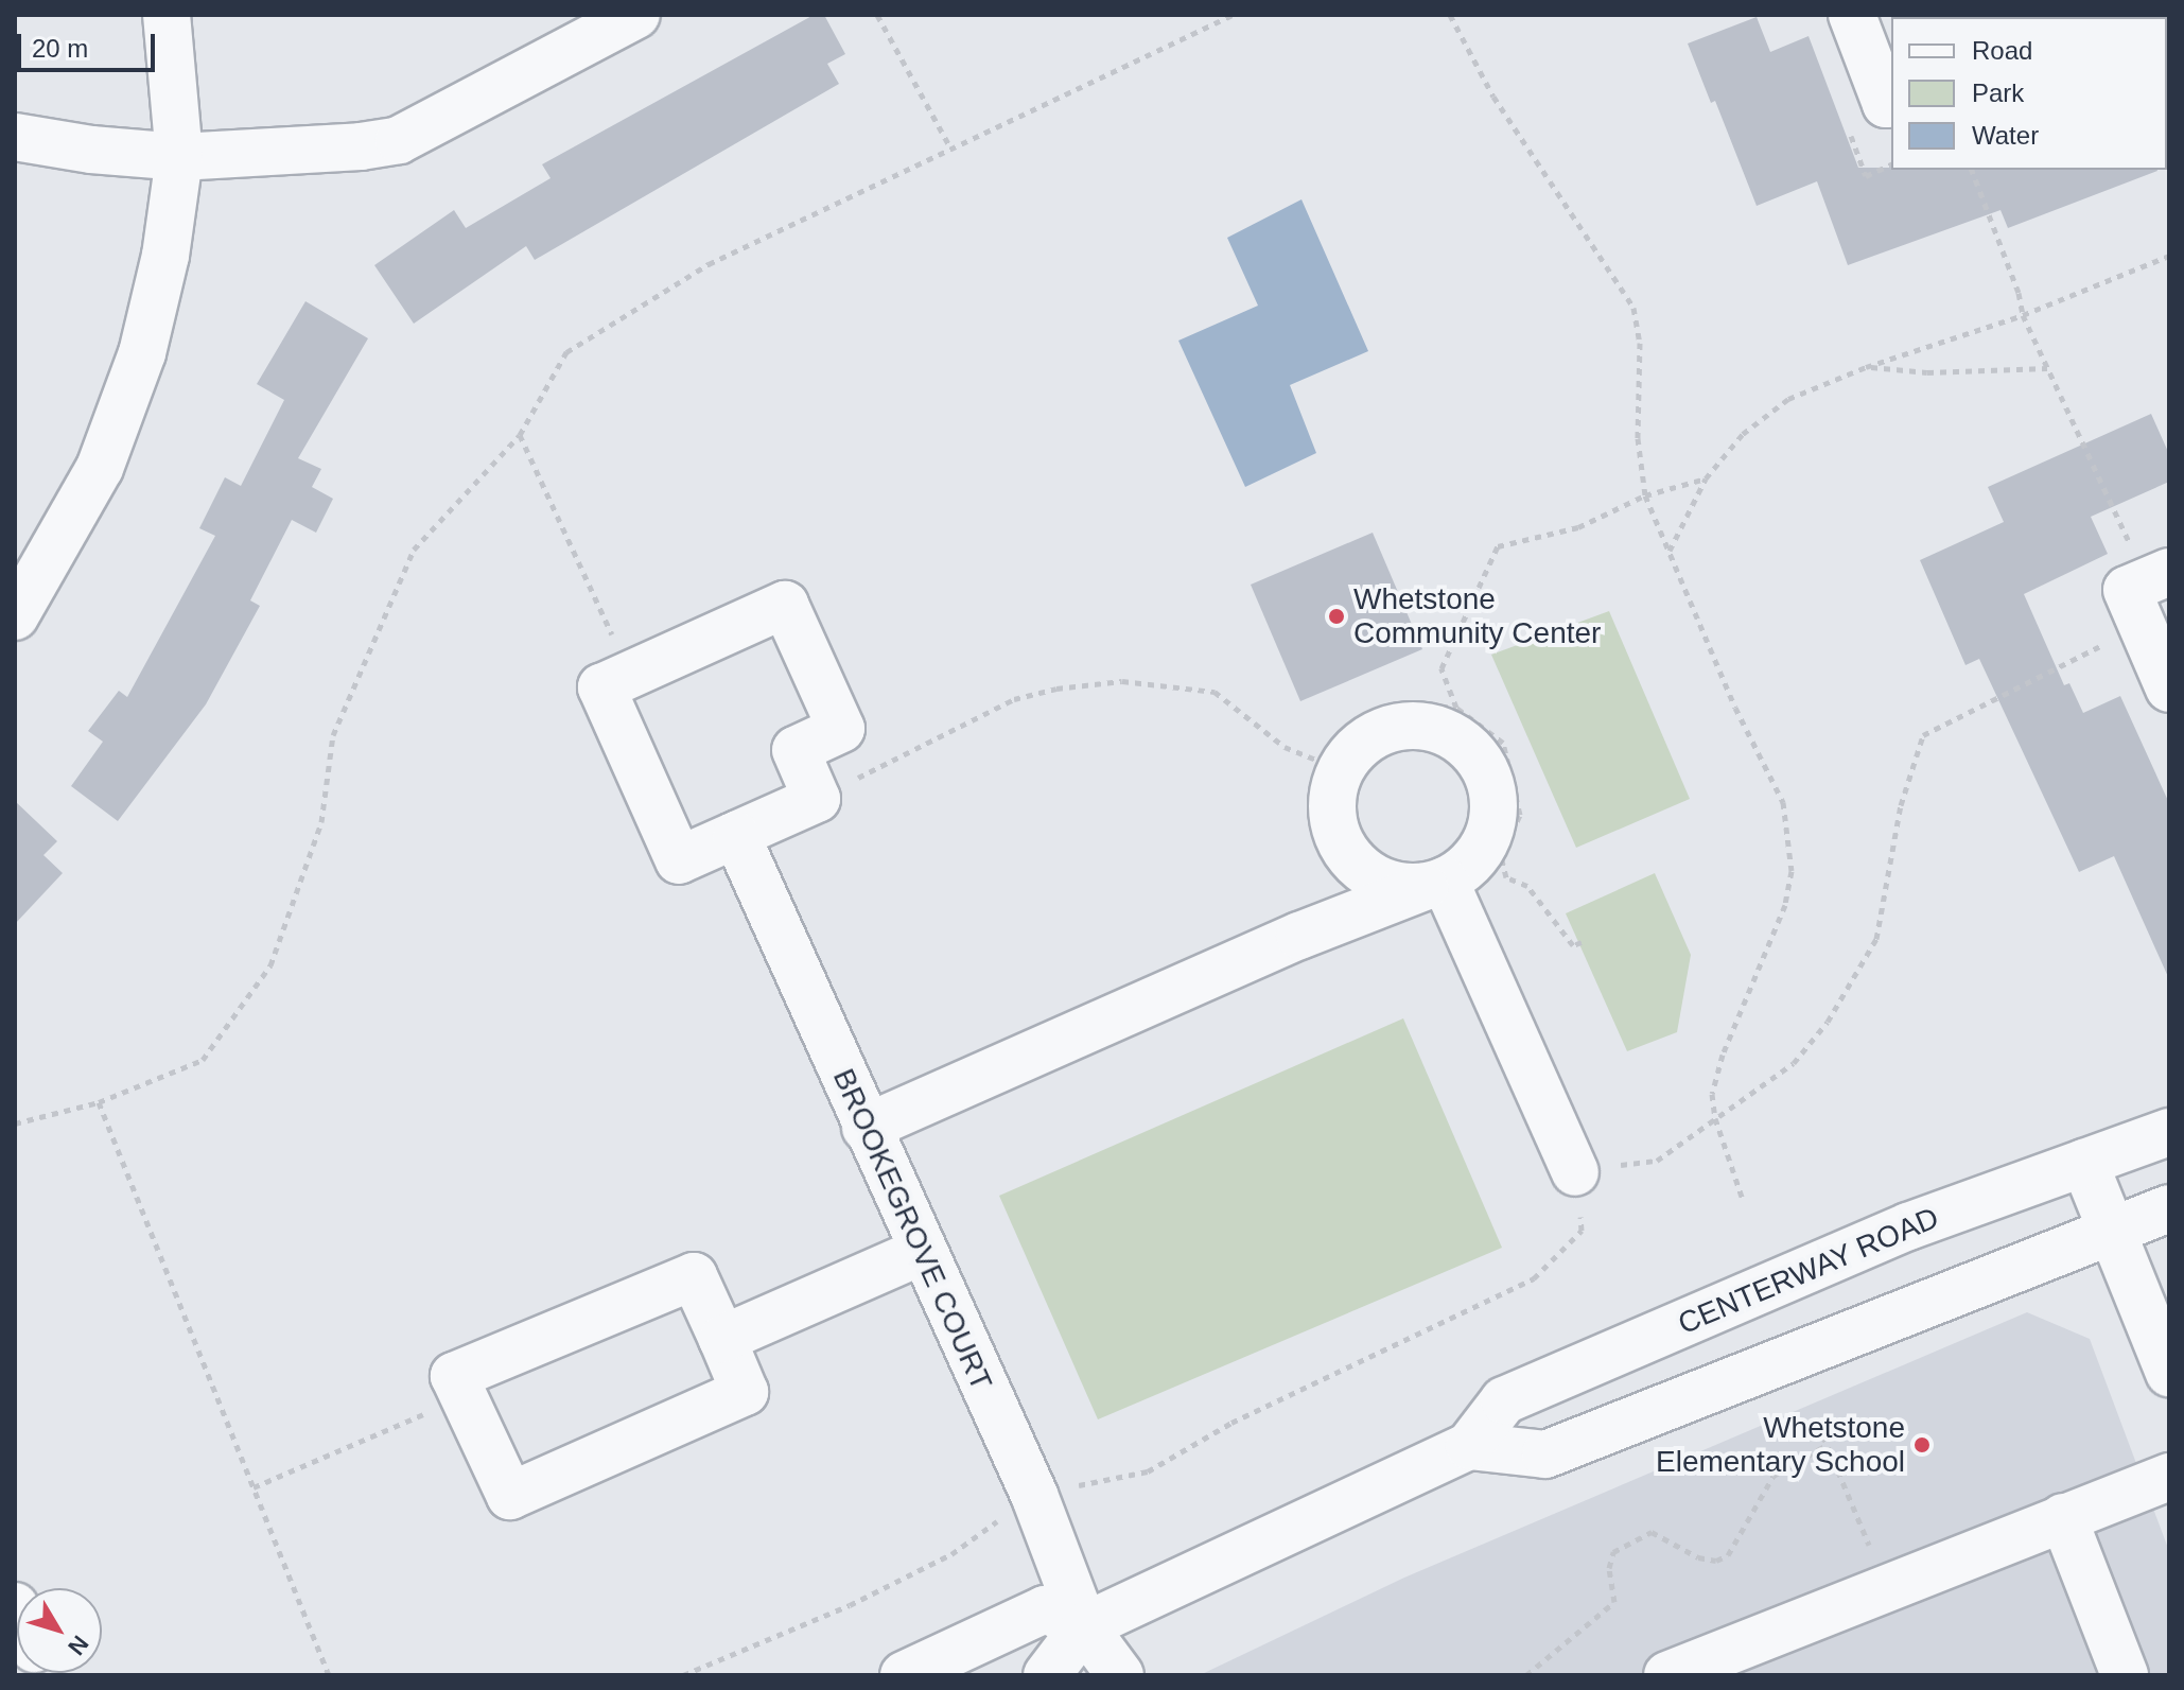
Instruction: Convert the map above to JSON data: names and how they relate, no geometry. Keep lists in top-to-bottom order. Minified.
{"streets":{"street":["BROOKEGROVE COURT","CENTERWAY ROAD"]},"crossings":[["BROOKEGROVE COURT","CENTERWAY ROAD"]],"places":["Whetstone Community Center","Whetstone Elementary School"],"legend":["Road","Park","Water"],"scale_bar":"20 m","north":"bottom right"}
